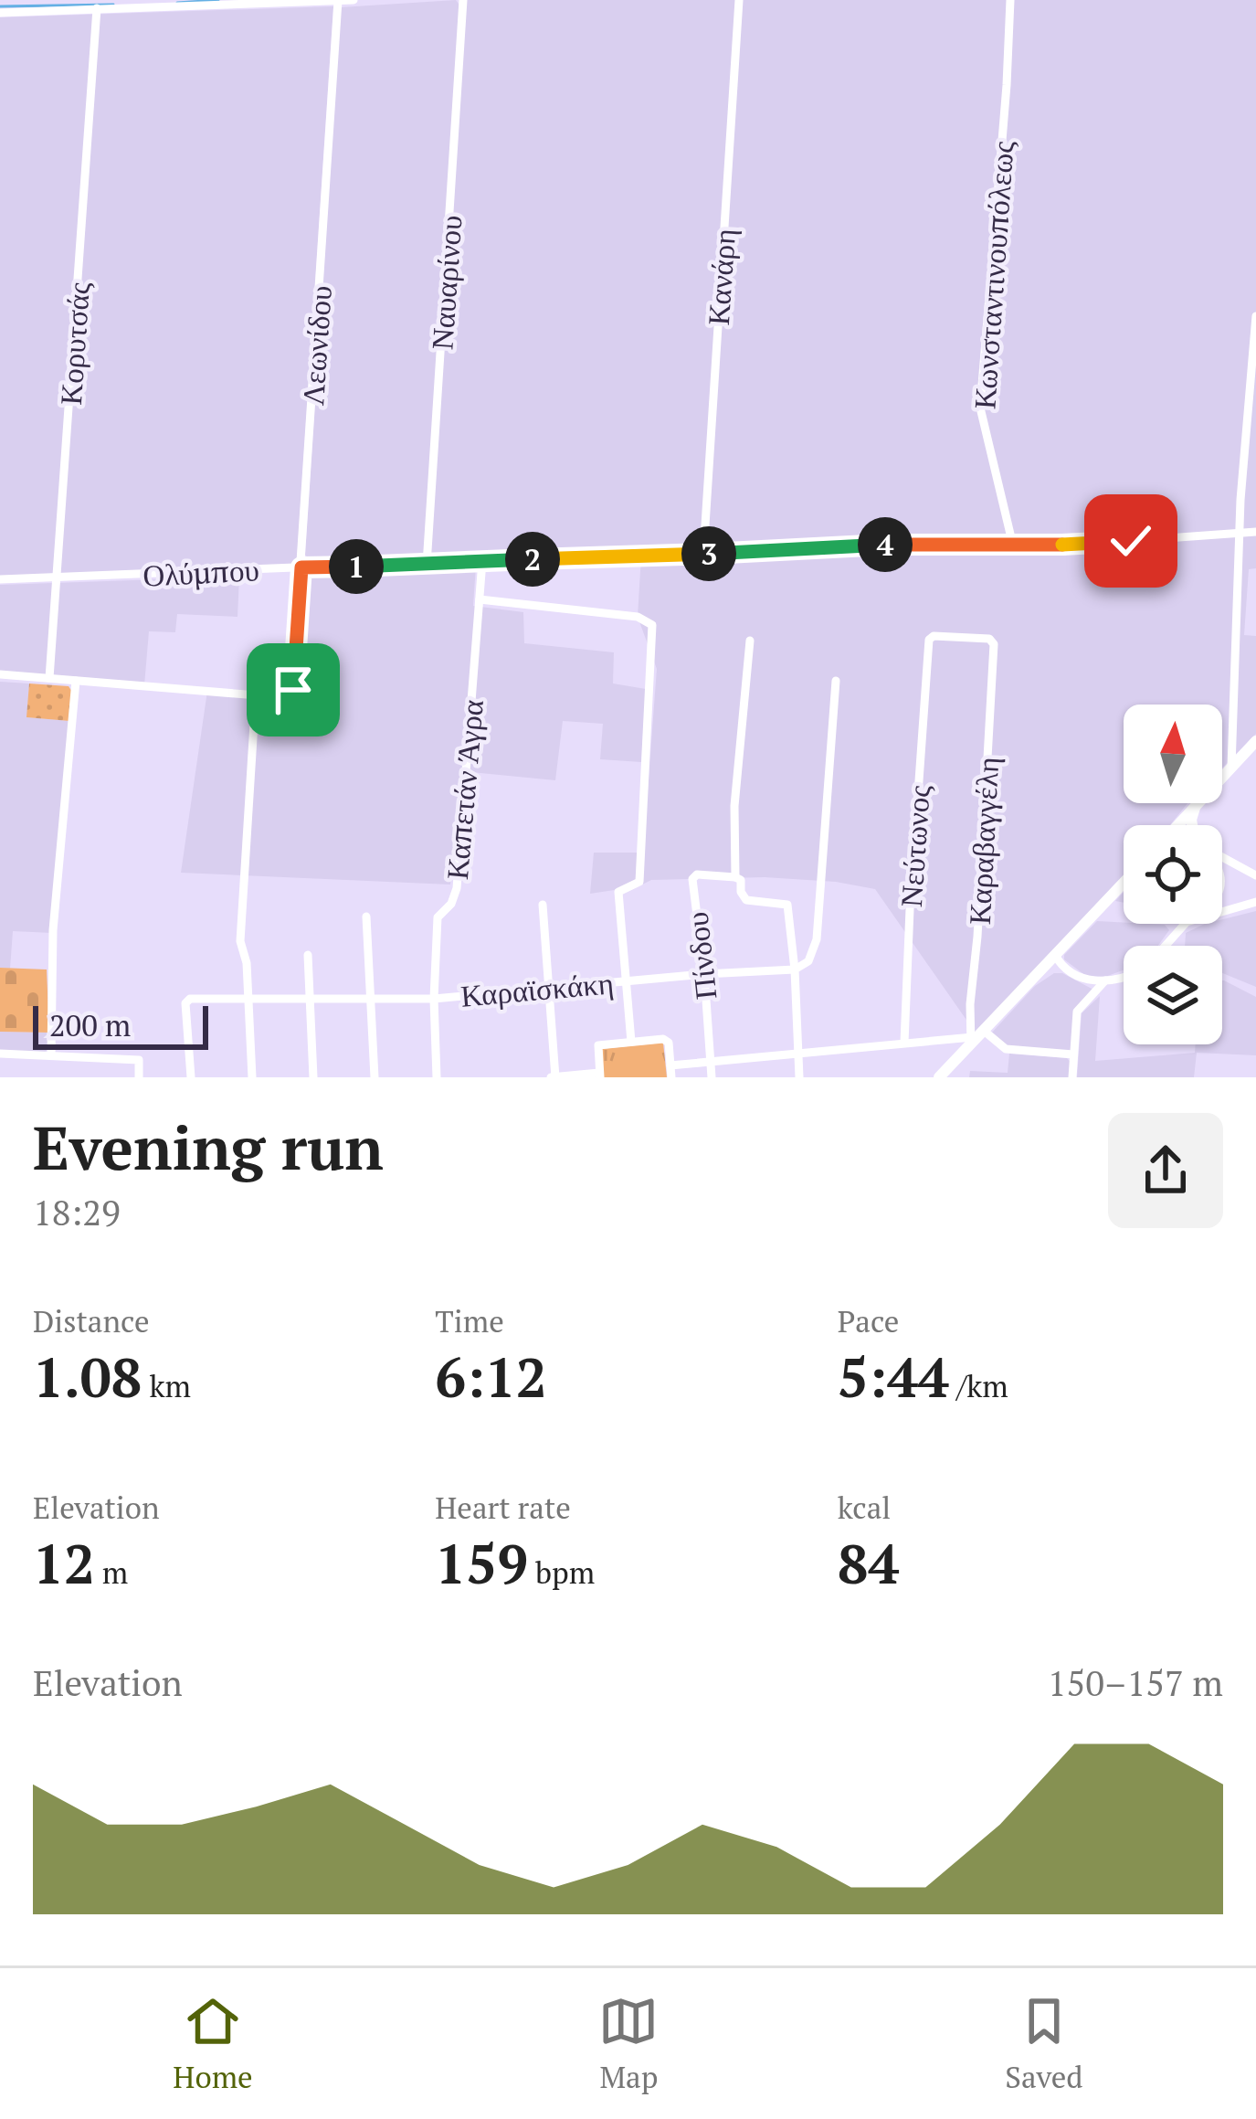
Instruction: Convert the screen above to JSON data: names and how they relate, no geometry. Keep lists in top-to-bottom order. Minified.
{"streets":{"street":["Κωνσταντινουπόλεως","Κανάρη","Ναυαρίνου","Κορυτσάς","Λεωνίδου","Ολύμπου","Καπετάν Άγρα","Καραβαγγέλη","Νεύτωνος","Πίνδου","Καραϊσκάκη"]},"crossings":[["Κωνσταντινουπόλεως","Ολύμπου"],["Κανάρη","Ολύμπου"],["Ναυαρίνου","Ολύμπου"],["Κορυτσάς","Ολύμπου"],["Λεωνίδου","Ολύμπου"],["Ολύμπου","Καπετάν Άγρα"],["Καπετάν Άγρα","Καραϊσκάκη"],["Καραβαγγέλη","Νεύτωνος"],["Πίνδου","Καραϊσκάκη"]],"scale_bar":"200 m","north":"top","page":{"pins":["4","3","2","1"],"scale":"200 m","heading":["Evening run","18:29"],"stats":[["Distance","1.08 km"],["Time","6:12"],["Pace","5:44 /km"],["Elevation","12 m"],["Heart rate","159 bpm"],["kcal","84"]],"chart":["Elevation","150–157 m"],"tabs":["Home","Map","Saved"]}}
